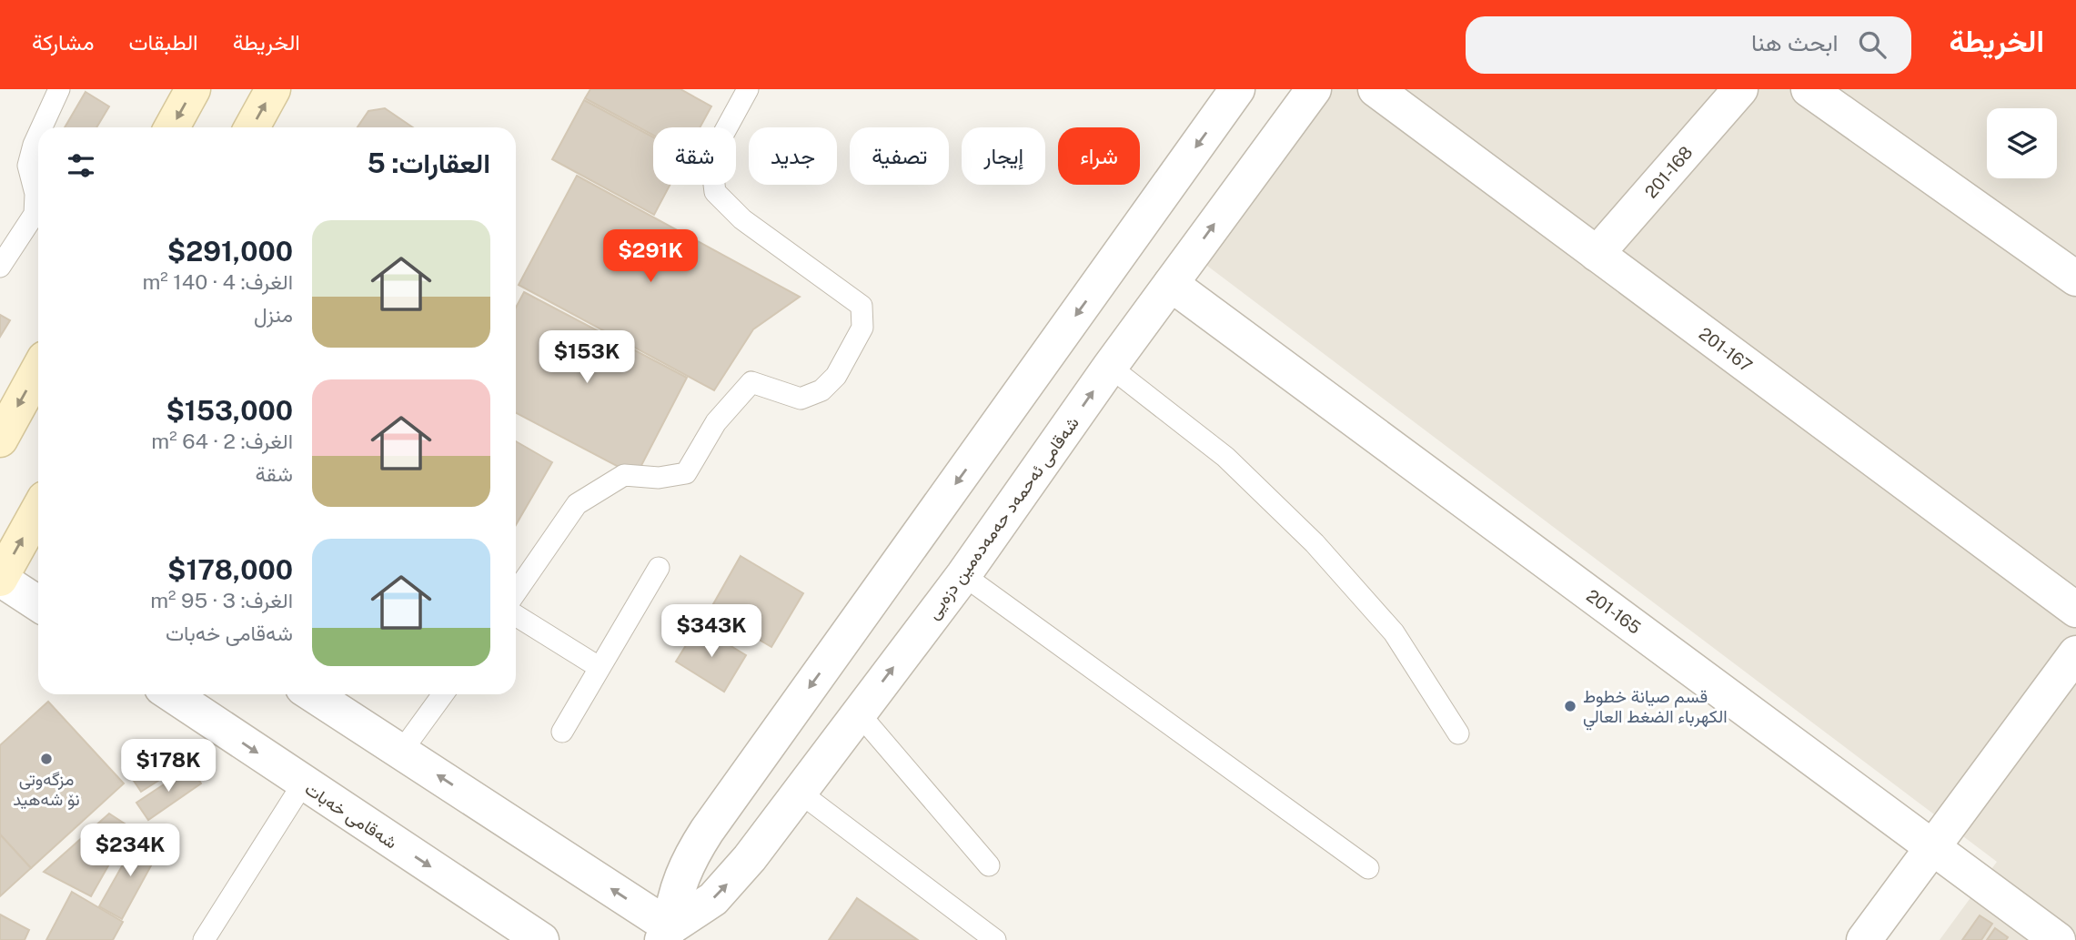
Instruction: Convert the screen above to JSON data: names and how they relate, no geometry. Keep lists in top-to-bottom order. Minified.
{"streets":{"street":["201-168","201-167","شەقامی ئەحمەد حەمەدەمین دزەیی","201-165","شەقامی خەبات"]},"crossings":[["201-168","201-167"],["شەقامی ئەحمەد حەمەدەمین دزەیی","201-165"]],"places":["قسم صيانة خطوط الكهرباء الضغط العالي","مزگەوتی نۆ شەهید"],"page":{"header":"الخريطة","search":"ابحث هنا","nav":["الخريطة","الطبقات","مشاركة"],"chip":["شراء","إيجار","تصفية","جديد","شقة"],"heading":"العقارات: 5","list":[{"name":"$291,000","note":"الغرف: 4 · 140 m² · منزل"},{"name":"$153,000","note":"الغرف: 2 · 64 m² · شقة"},{"name":"$178,000","note":"الغرف: 3 · 95 m² · شەقامی خەبات"}],"price":["$291K","$153K","$343K","$178K","$234K"]}}
